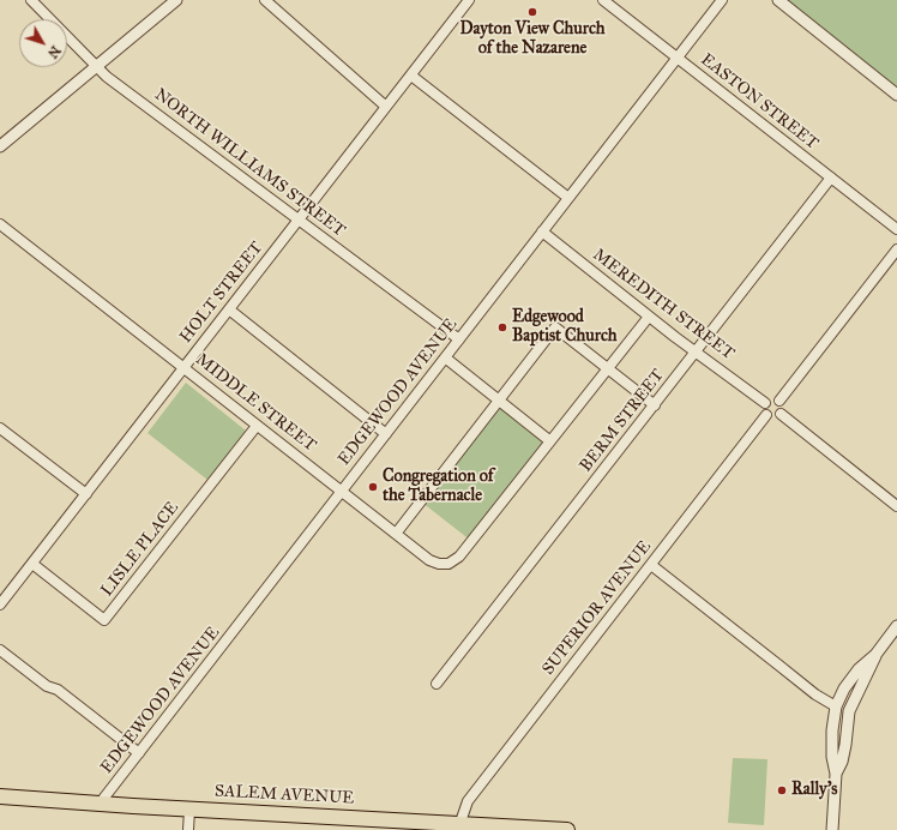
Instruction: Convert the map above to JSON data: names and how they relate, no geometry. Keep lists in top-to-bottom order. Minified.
{"streets":{"main road":["SALEM AVENUE"],"street":["EASTON STREET","NORTH WILLIAMS STREET","HOLT STREET","MEREDITH STREET","EDGEWOOD AVENUE","MIDDLE STREET","BERM STREET","LISLE PLACE","SUPERIOR AVENUE"]},"crossings":[["EASTON STREET","EDGEWOOD AVENUE"],["EASTON STREET","BERM STREET"],["NORTH WILLIAMS STREET","HOLT STREET"],["NORTH WILLIAMS STREET","EDGEWOOD AVENUE"],["HOLT STREET","MIDDLE STREET"],["HOLT STREET","LISLE PLACE"],["MEREDITH STREET","EDGEWOOD AVENUE"],["MEREDITH STREET","BERM STREET"],["MEREDITH STREET","SUPERIOR AVENUE"],["EDGEWOOD AVENUE","MIDDLE STREET"],["EDGEWOOD AVENUE","SALEM AVENUE"],["MIDDLE STREET","LISLE PLACE"],["SUPERIOR AVENUE","SALEM AVENUE"]],"places":["Dayton View Church of the Nazarene","Edgewood Baptist Church","Congregation of the Tabernacle","Rally's"],"north":"bottom right"}
